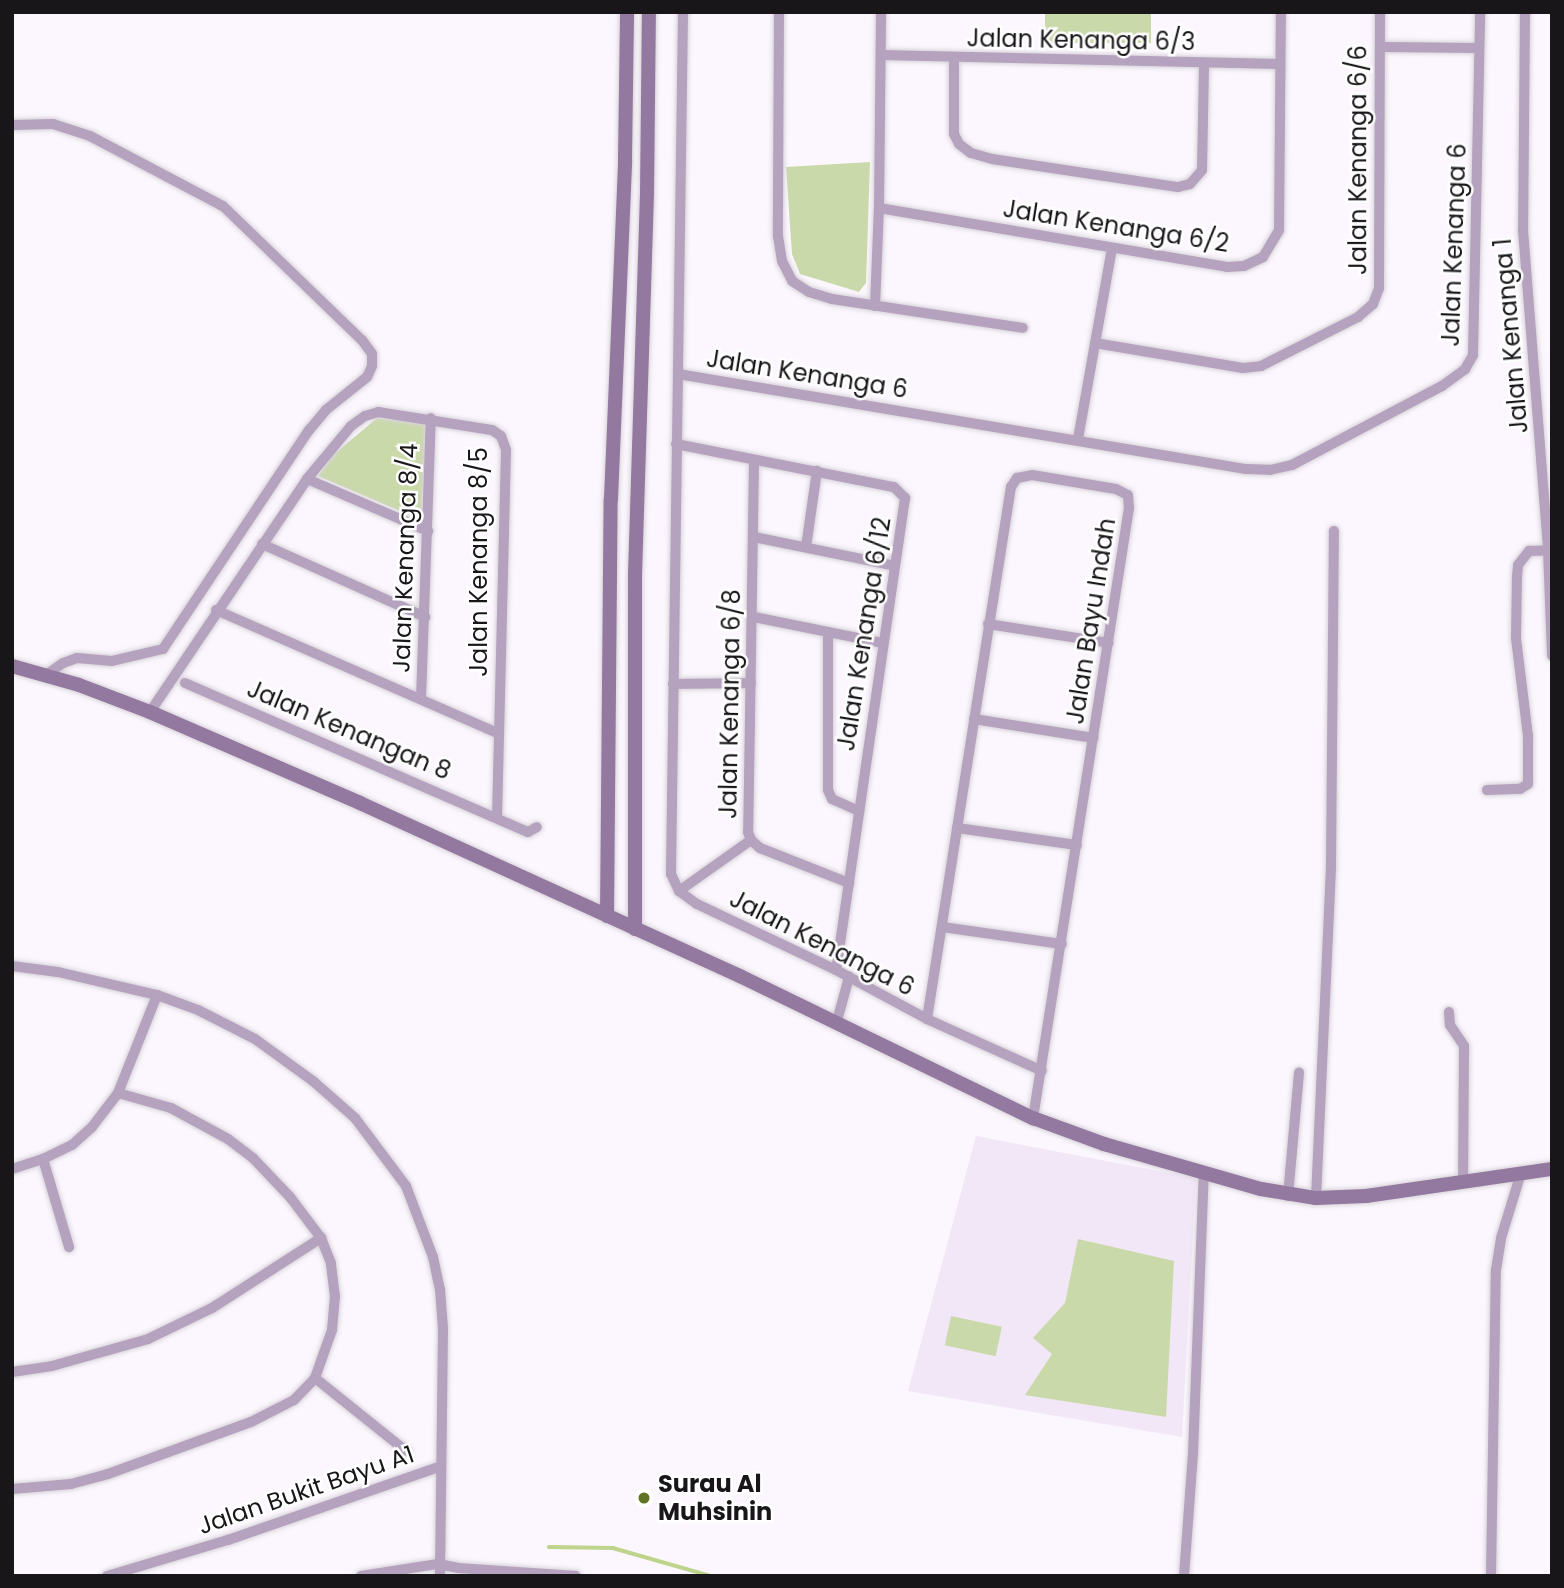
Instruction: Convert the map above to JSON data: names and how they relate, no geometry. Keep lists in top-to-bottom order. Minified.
{"streets":{"street":["Jalan Kenanga 6/3","Jalan Kenanga 6/6","Jalan Kenanga 6/2","Jalan Kenanga 6","Jalan Kenanga 1","Jalan Kenanga 8/4","Jalan Kenanga 8/5","Jalan Bayu Indah","Jalan Kenanga 6/12","Jalan Kenanga 6/8","Jalan Kenangan 8","Jalan Bukit Bayu A1"]},"crossings":[["Jalan Kenanga 6/3","Jalan Kenanga 6/2"],["Jalan Kenanga 6","Jalan Bayu Indah"],["Jalan Kenanga 6","Jalan Kenanga 6/12"],["Jalan Kenanga 8/4","Jalan Kenanga 8/5"],["Jalan Kenanga 8/5","Jalan Kenangan 8"],["Jalan Kenanga 6/12","Jalan Kenanga 6/8"]],"places":["Surau Al Muhsinin"]}
